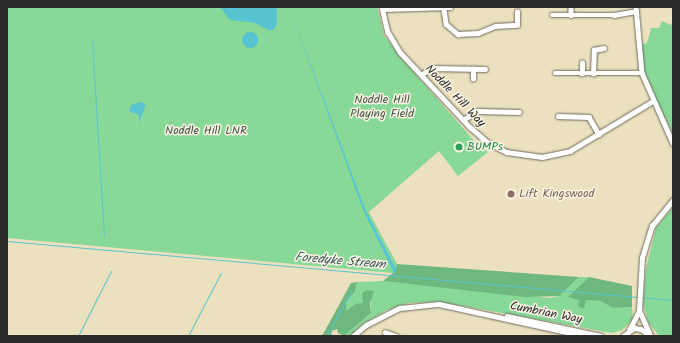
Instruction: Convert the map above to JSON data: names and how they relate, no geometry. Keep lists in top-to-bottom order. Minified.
{"streets":{"street":["Noddle Hill Way","Cumbrian Way"]},"water":["Foredyke Stream"],"parks":["Noddle Hill Playing Field","Noddle Hill LNR"],"places":["BUMPs","Lift Kingswood"]}
